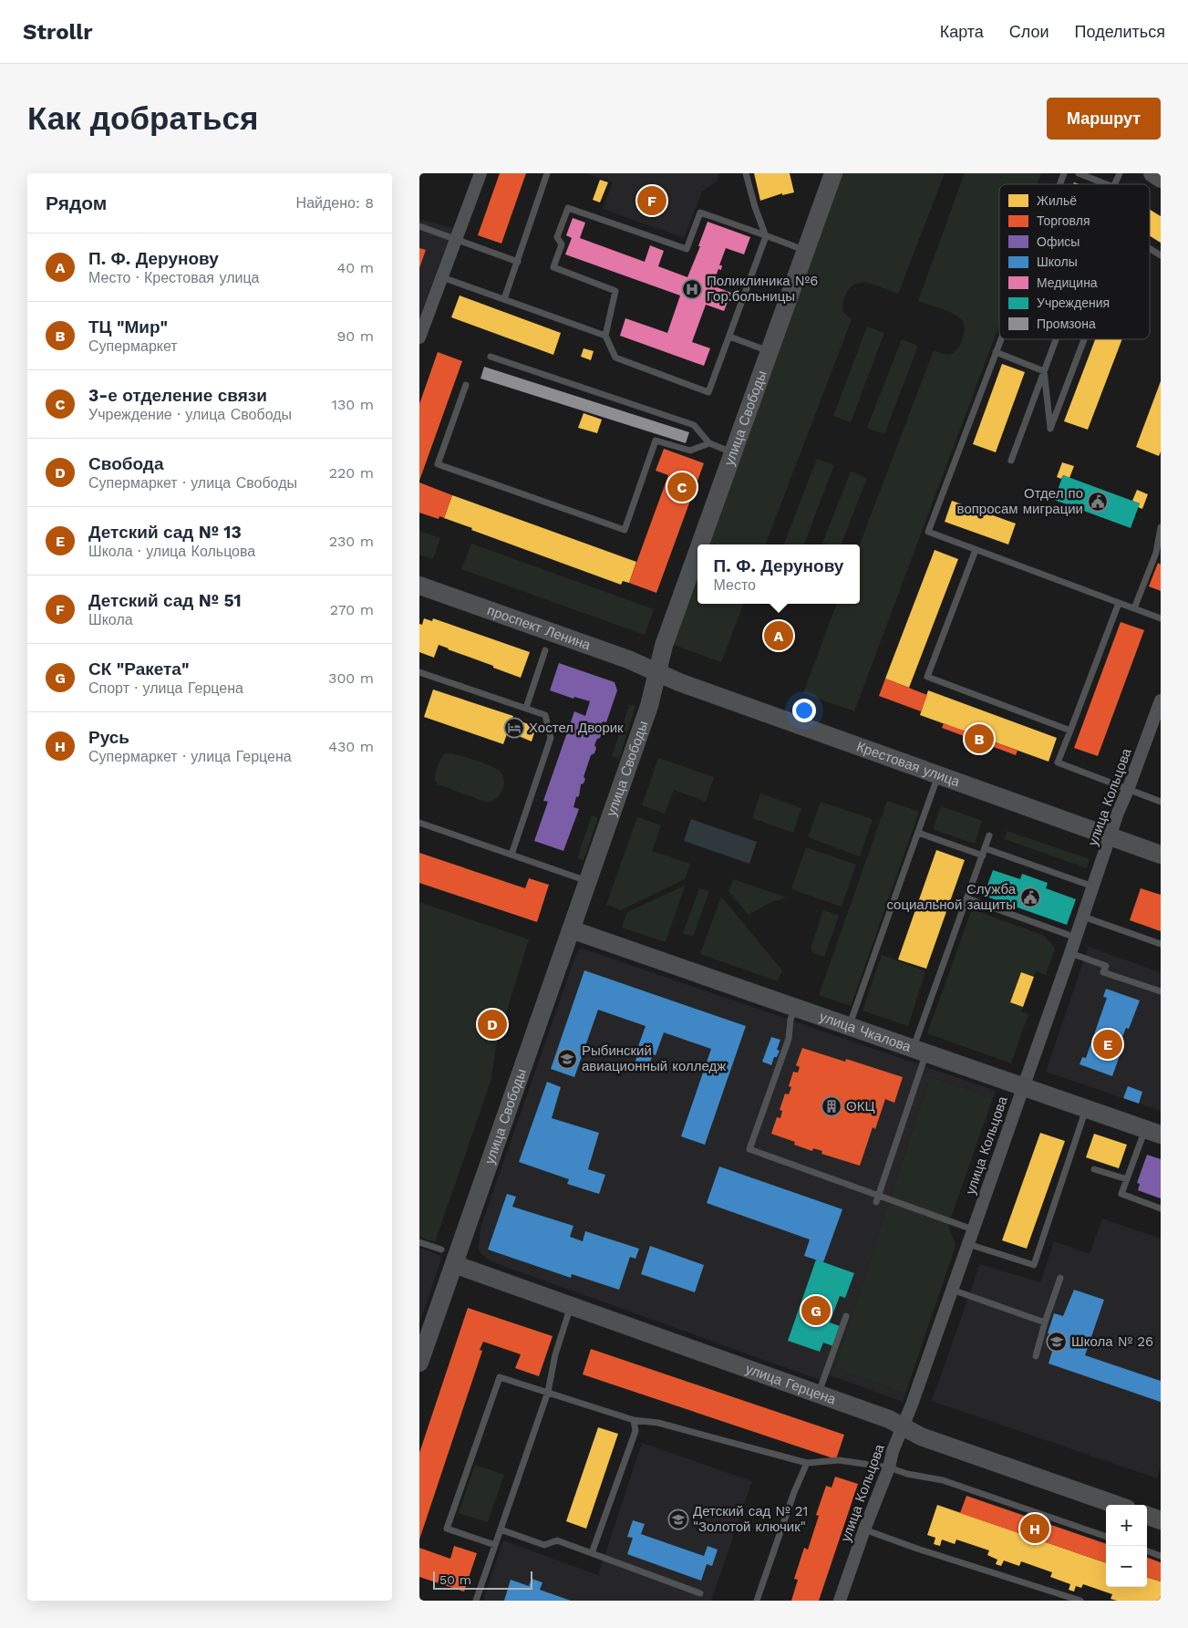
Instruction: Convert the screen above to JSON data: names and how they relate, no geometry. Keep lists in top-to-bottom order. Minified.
{"streets":{"main road":["улица Свободы","проспект Ленина","Крестовая улица","улица Чкалова","улица Герцена"],"street":["улица Кольцова"]},"crossings":[["улица Свободы","проспект Ленина"],["улица Свободы","Крестовая улица"],["улица Свободы","улица Чкалова"],["улица Свободы","улица Герцена"],["проспект Ленина","Крестовая улица"],["Крестовая улица","улица Кольцова"],["улица Кольцова","улица Чкалова"],["улица Кольцова","улица Герцена"]],"places":{"hospital":["Поликлиника №6 Гор.больницы"],"public building":["Отдел по вопросам миграции","Служба социальной защиты"],"hotel":["Хостел Дворик"],"school or university":["Рыбинский авиационный колледж","Школа № 26","Детский сад № 21 \"Золотой ключик\""],"building":["ОКЦ"]},"legend":["Жильё","Торговля","Офисы","Школы","Медицина","Учреждения","Промзона"],"scale_bar":"50 m","page":{"header":"Strollr","nav":["Карта","Слои","Поделиться"],"buttons":"Маршрут","title":"Как добраться","heading":["Рядом","Найдено: 8"],"pins":["F","C","A","B","D","E","G","H"],"list":[{"mark":"A","name":"П. Ф. Дерунову","note":"Место · Крестовая улица","value":"40 m"},{"mark":"B","name":"ТЦ \"Мир\"","note":"Супермаркет","value":"90 m"},{"mark":"C","name":"3-е отделение связи","note":"Учреждение · улица Свободы","value":"130 m"},{"mark":"D","name":"Свобода","note":"Супермаркет · улица Свободы","value":"220 m"},{"mark":"E","name":"Детский сад № 13","note":"Школа · улица Кольцова","value":"230 m"},{"mark":"F","name":"Детский сад № 51","note":"Школа","value":"270 m"},{"mark":"G","name":"СК \"Ракета\"","note":"Спорт · улица Герцена","value":"300 m"},{"mark":"H","name":"Русь","note":"Супермаркет · улица Герцена","value":"430 m"}],"popup":["П. Ф. Дерунову","Место"],"map_buttons":["+","−"],"scale":"50 m"}}
